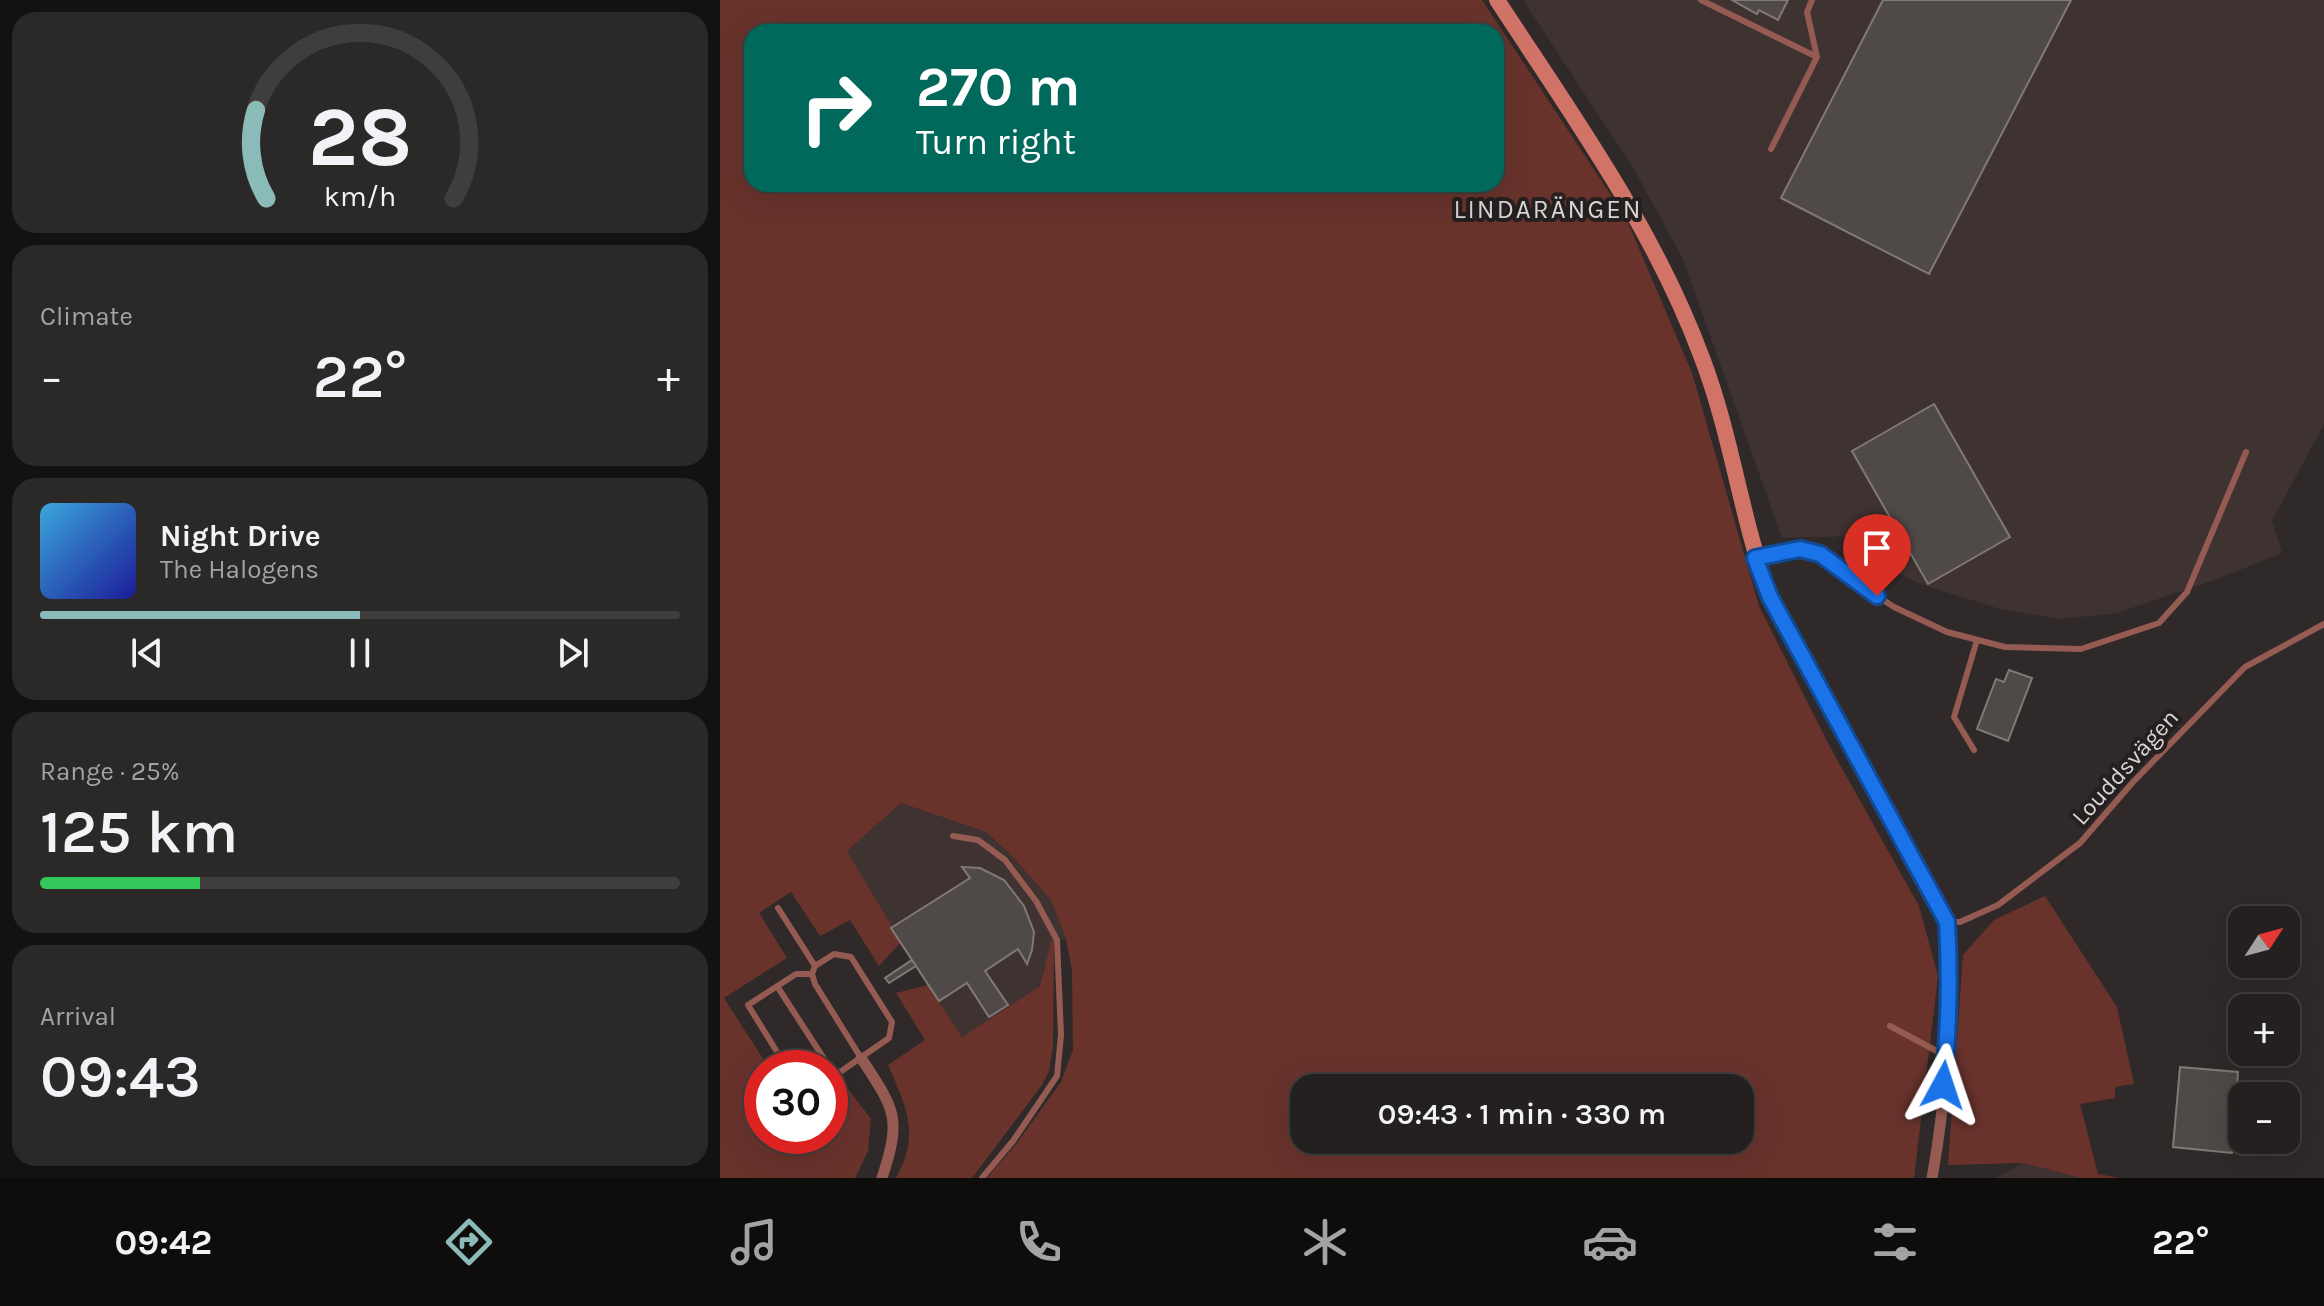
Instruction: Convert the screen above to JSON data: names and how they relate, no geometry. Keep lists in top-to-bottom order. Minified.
{"streets":{"lane":["Louddsvägen"]},"districts":["LINDARÄNGEN"],"north":"top right","page":{"turn":["270 m","Turn right"],"tile":["Climate",["Range · 25%","125 km"],["Arrival","09:43"]],"heat":["−","22°","+"],"song":["Night Drive","The Halogens"],"map_buttons":["+","−"],"limit":"30","trip":"09:43 · 1 min · 330 m","tabs":["09:42","22°"],"gauge":["28","km/h"]}}
